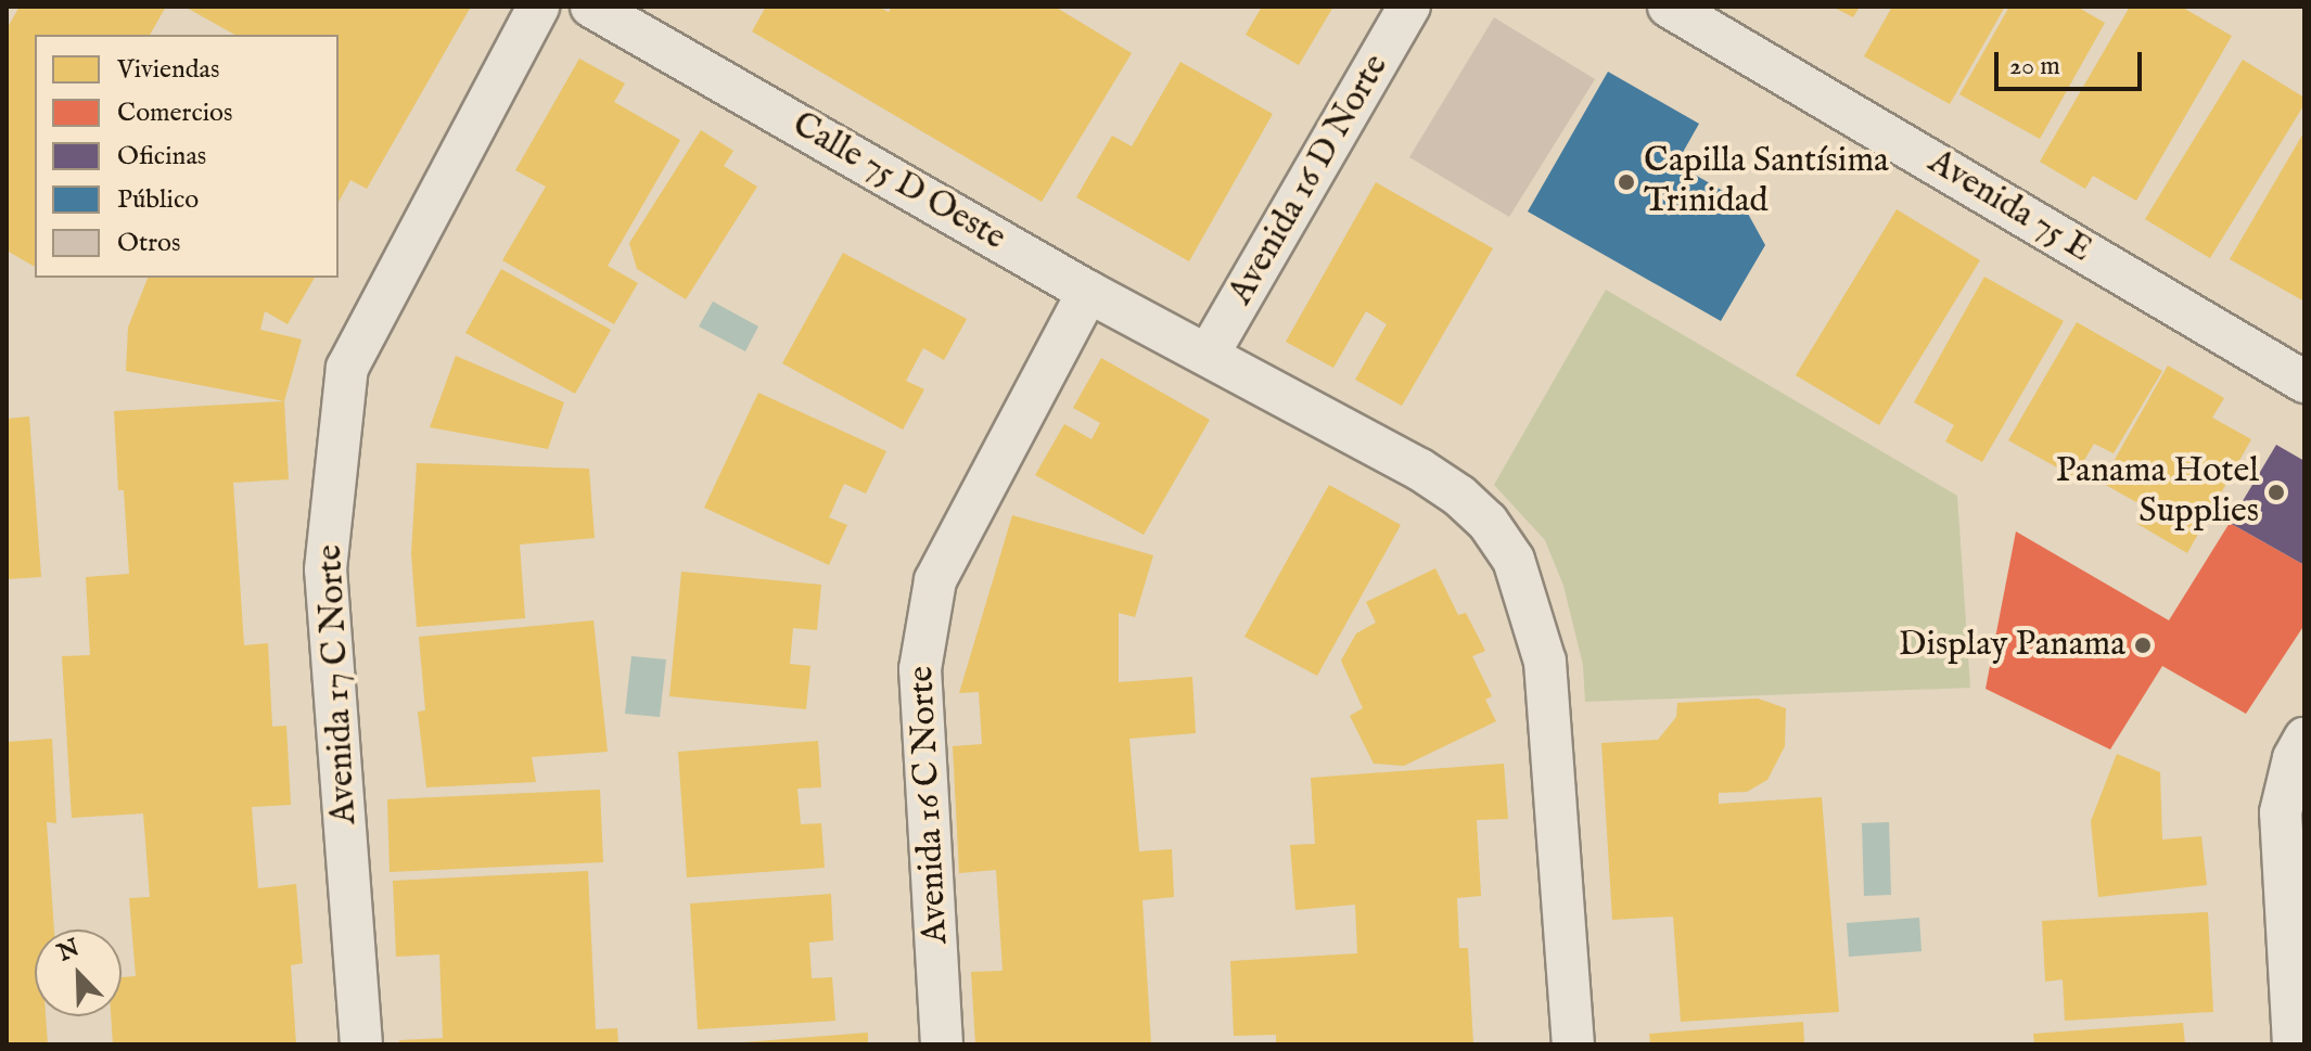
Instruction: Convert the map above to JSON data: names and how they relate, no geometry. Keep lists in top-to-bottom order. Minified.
{"streets":{"street":["Avenida 16 D Norte","Calle 75 D Oeste","Avenida 75 E","Avenida 17 C Norte","Avenida 16 C Norte"]},"crossings":[["Avenida 16 D Norte","Calle 75 D Oeste"],["Calle 75 D Oeste","Avenida 16 C Norte"]],"places":["Capilla Santísima Trinidad","Panama Hotel Supplies","Display Panama"],"legend":["Viviendas","Comercios","Oficinas","Público","Otros"],"scale_bar":"20 m","north":"top left"}
